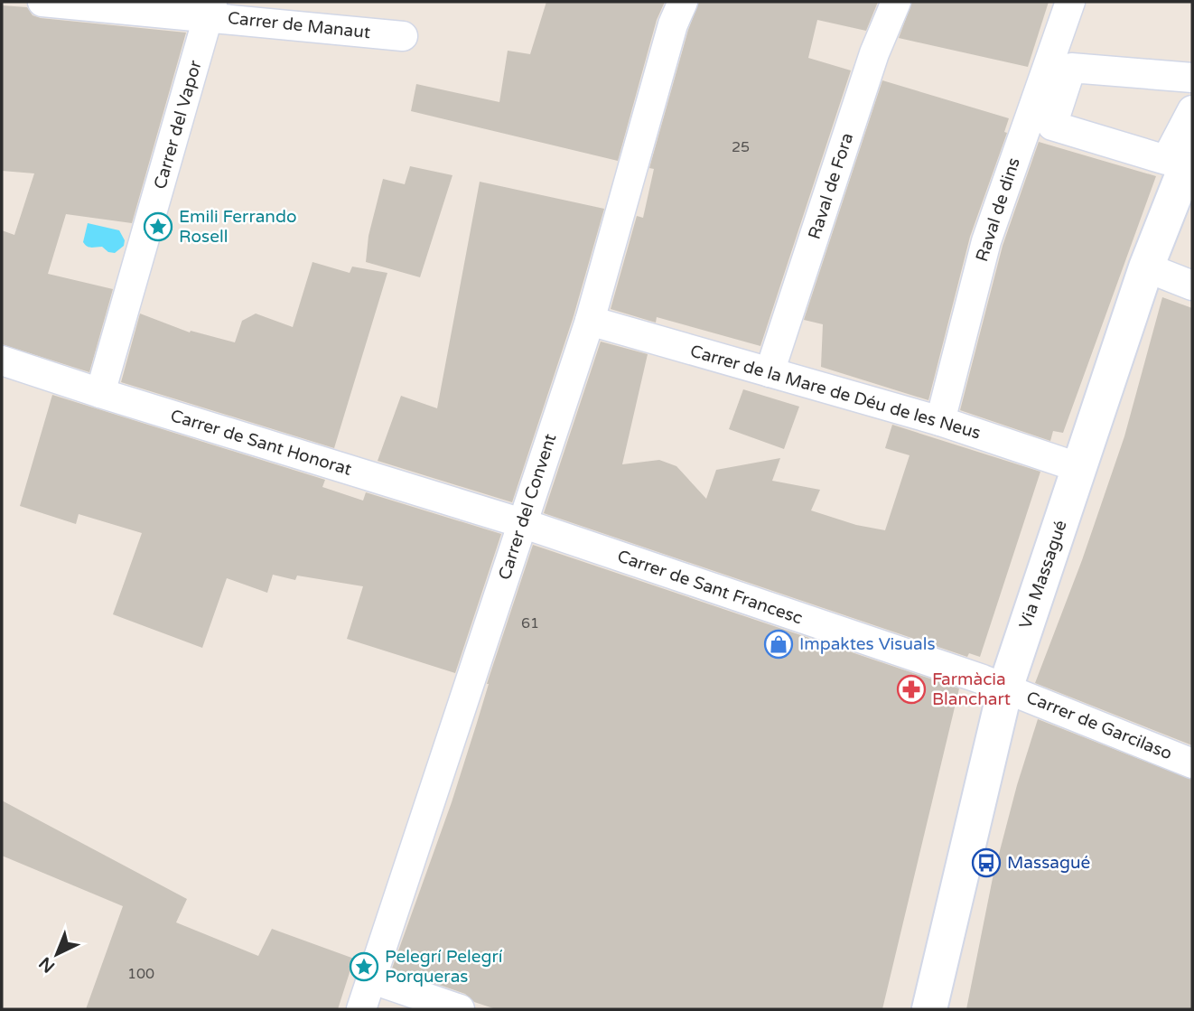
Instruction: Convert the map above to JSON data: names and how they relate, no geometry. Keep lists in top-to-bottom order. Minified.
{"streets":{"street":["Carrer de Manaut","Carrer del Vapor","Raval de Fora","Raval de dins","Carrer de la Mare de Déu de les Neus","Carrer de Sant Honorat","Carrer del Convent","Via Massagué","Carrer de Sant Francesc","Carrer de Garcilaso"]},"crossings":[["Carrer de Manaut","Carrer del Vapor"],["Carrer del Vapor","Carrer de Sant Honorat"],["Raval de Fora","Carrer de la Mare de Déu de les Neus"],["Raval de dins","Carrer de la Mare de Déu de les Neus"],["Carrer de la Mare de Déu de les Neus","Carrer del Convent"],["Carrer de la Mare de Déu de les Neus","Via Massagué"],["Carrer de Sant Honorat","Carrer del Convent"],["Carrer de Sant Honorat","Carrer de Sant Francesc"],["Carrer del Convent","Carrer de Sant Francesc"],["Via Massagué","Carrer de Sant Francesc"],["Via Massagué","Carrer de Garcilaso"],["Carrer de Sant Francesc","Carrer de Garcilaso"]],"places":{"place":["Emili Ferrando Rosell","Pelegrí Pelegrí Porqueras"],"shop":["Impaktes Visuals"],"pharmacy":["Farmàcia Blanchart"],"bus stop":["Massagué"]},"house_numbers":["25","61","100"],"north":"bottom left"}
